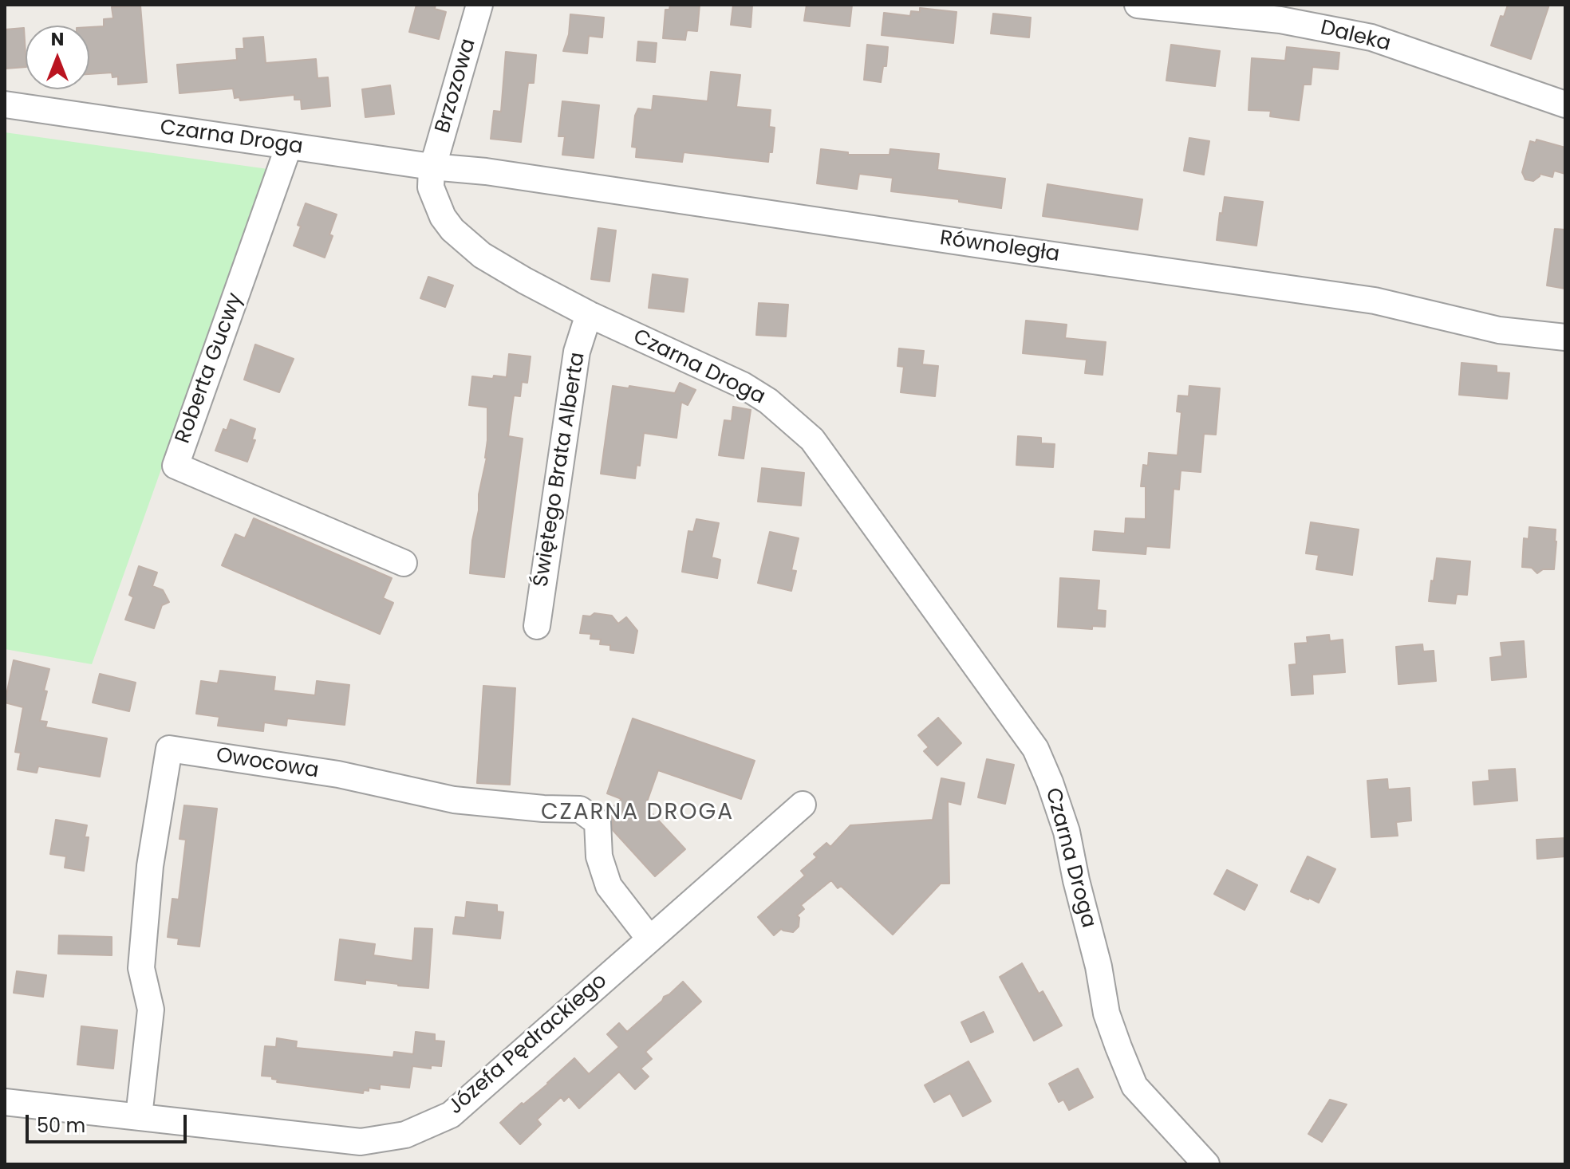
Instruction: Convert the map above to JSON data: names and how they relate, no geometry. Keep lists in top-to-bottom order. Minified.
{"streets":{"street":["Daleka","Brzozowa","Czarna Droga","Równoległa","Roberta Gucwy","Świętego Brata Alberta","Owocowa","Józefa Pędrackiego"]},"crossings":[["Brzozowa","Czarna Droga"],["Brzozowa","Równoległa"],["Czarna Droga","Równoległa"],["Czarna Droga","Roberta Gucwy"],["Czarna Droga","Świętego Brata Alberta"],["Owocowa","Józefa Pędrackiego"]],"districts":["CZARNA DROGA"],"scale_bar":"50 m","north":"top"}
